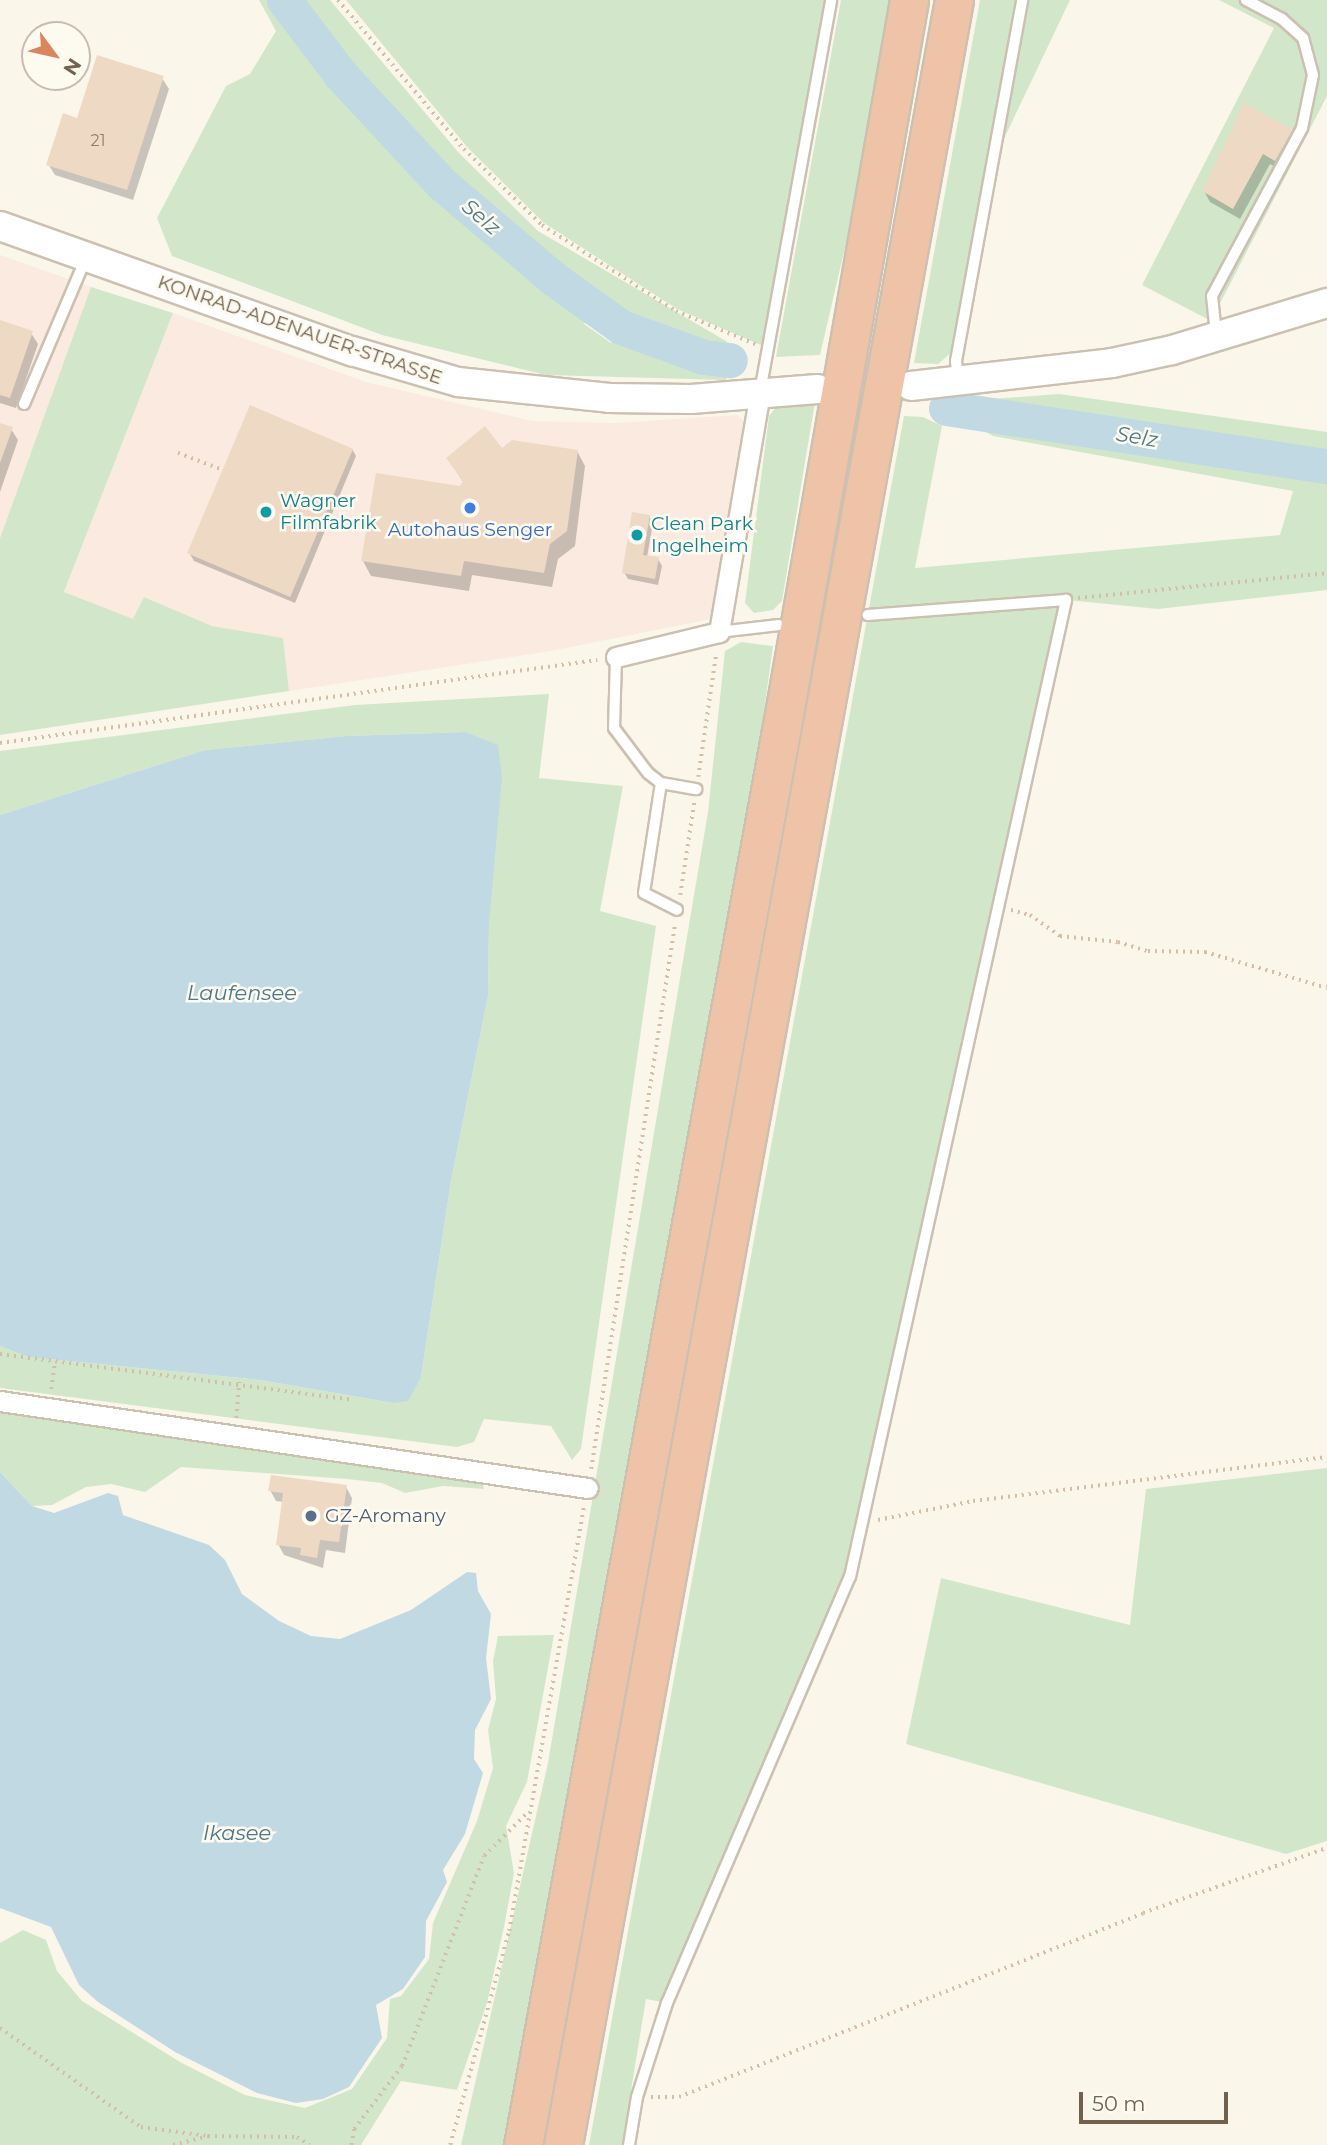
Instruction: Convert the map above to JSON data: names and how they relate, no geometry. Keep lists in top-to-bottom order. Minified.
{"streets":{"main road":["KONRAD-ADENAUER-STRASSE"]},"water":["Selz","Laufensee","Ikasee"],"places":["Autohaus Senger","Wagner Filmfabrik","Clean Park Ingelheim","GZ-Aromany"],"house_numbers":["21"],"scale_bar":"50 m","north":"bottom right"}
